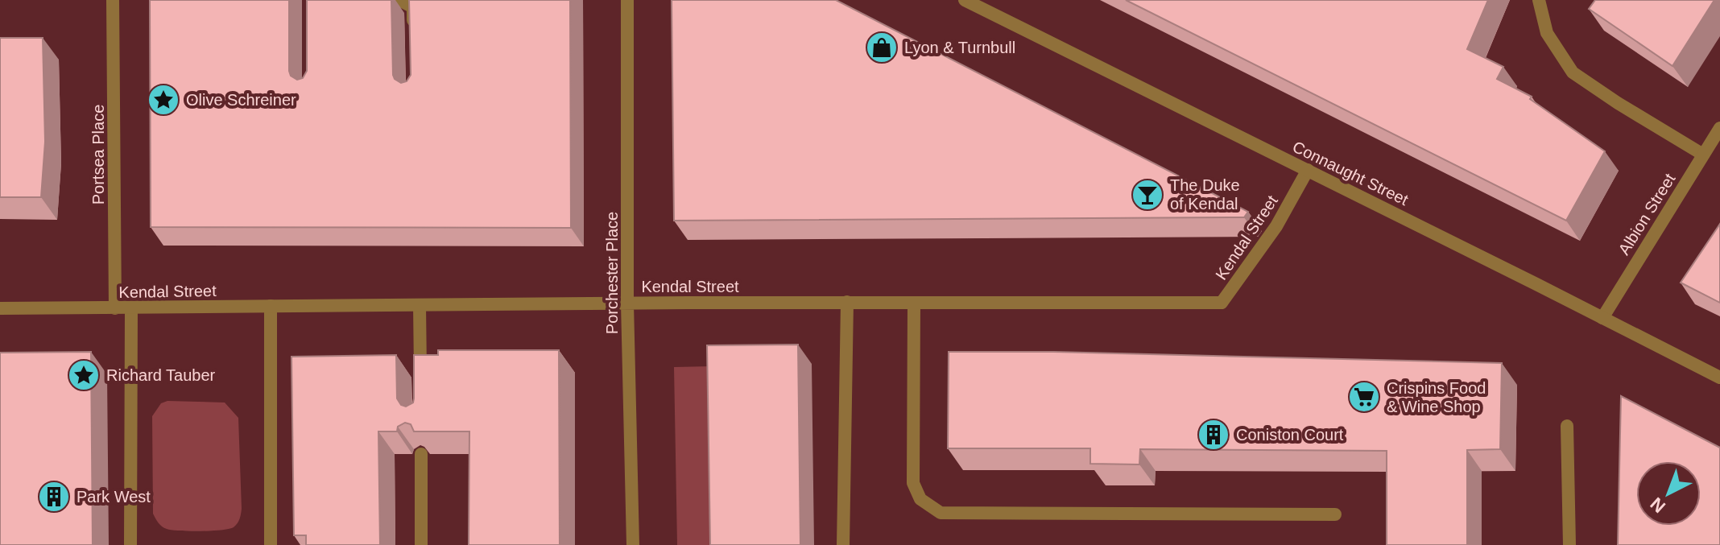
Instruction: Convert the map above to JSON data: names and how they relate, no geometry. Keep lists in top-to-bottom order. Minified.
{"streets":{"street":["Portsea Place","Connaught Street","Albion Street","Kendal Street","Porchester Place"]},"crossings":[["Portsea Place","Kendal Street"],["Connaught Street","Albion Street"],["Connaught Street","Kendal Street"],["Kendal Street","Porchester Place"]],"places":{"shop":["Lyon & Turnbull"],"place":["Olive Schreiner","Richard Tauber"],"bar":["The Duke of Kendal"],"supermarket":["Crispins Food & Wine Shop"],"building":["Coniston Court","Park West"]},"north":"bottom left"}
